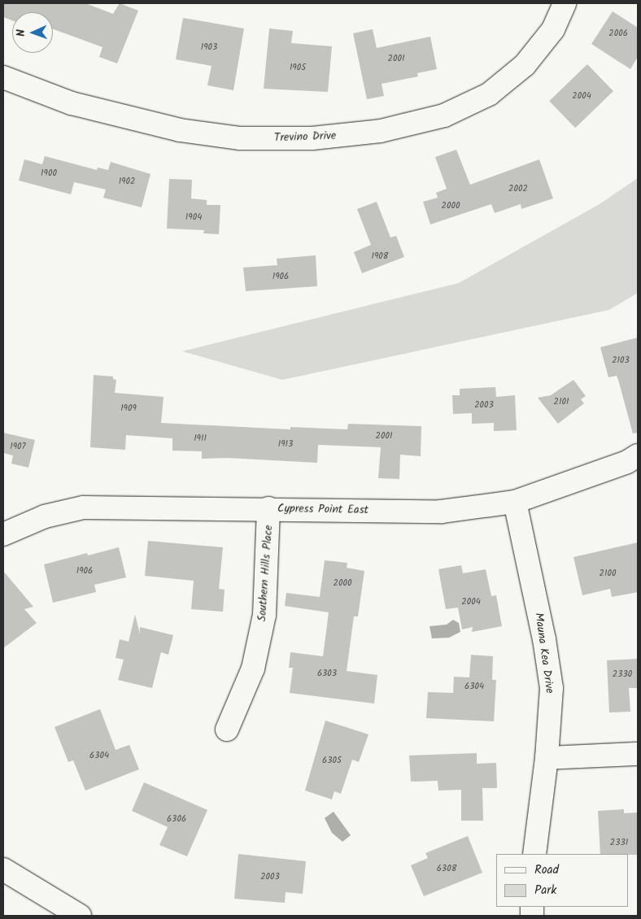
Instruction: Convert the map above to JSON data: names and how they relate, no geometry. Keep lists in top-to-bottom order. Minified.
{"streets":{"street":["Trevino Drive","Cypress Point East","Southern Hills Place","Mauna Kea Drive"]},"crossings":[["Cypress Point East","Southern Hills Place"],["Cypress Point East","Mauna Kea Drive"]],"house_numbers":["2006","1903","2001","1905","2004","1900","1902","2002","2000","1904","1908","1906","2103","2101","2003","1909","2001","1911","1913","1907","1906","2100","2000","2004","6303","2330","6304","6304","6305","6306","2331","6308","2003"],"legend":["Road","Park"],"north":"left"}
